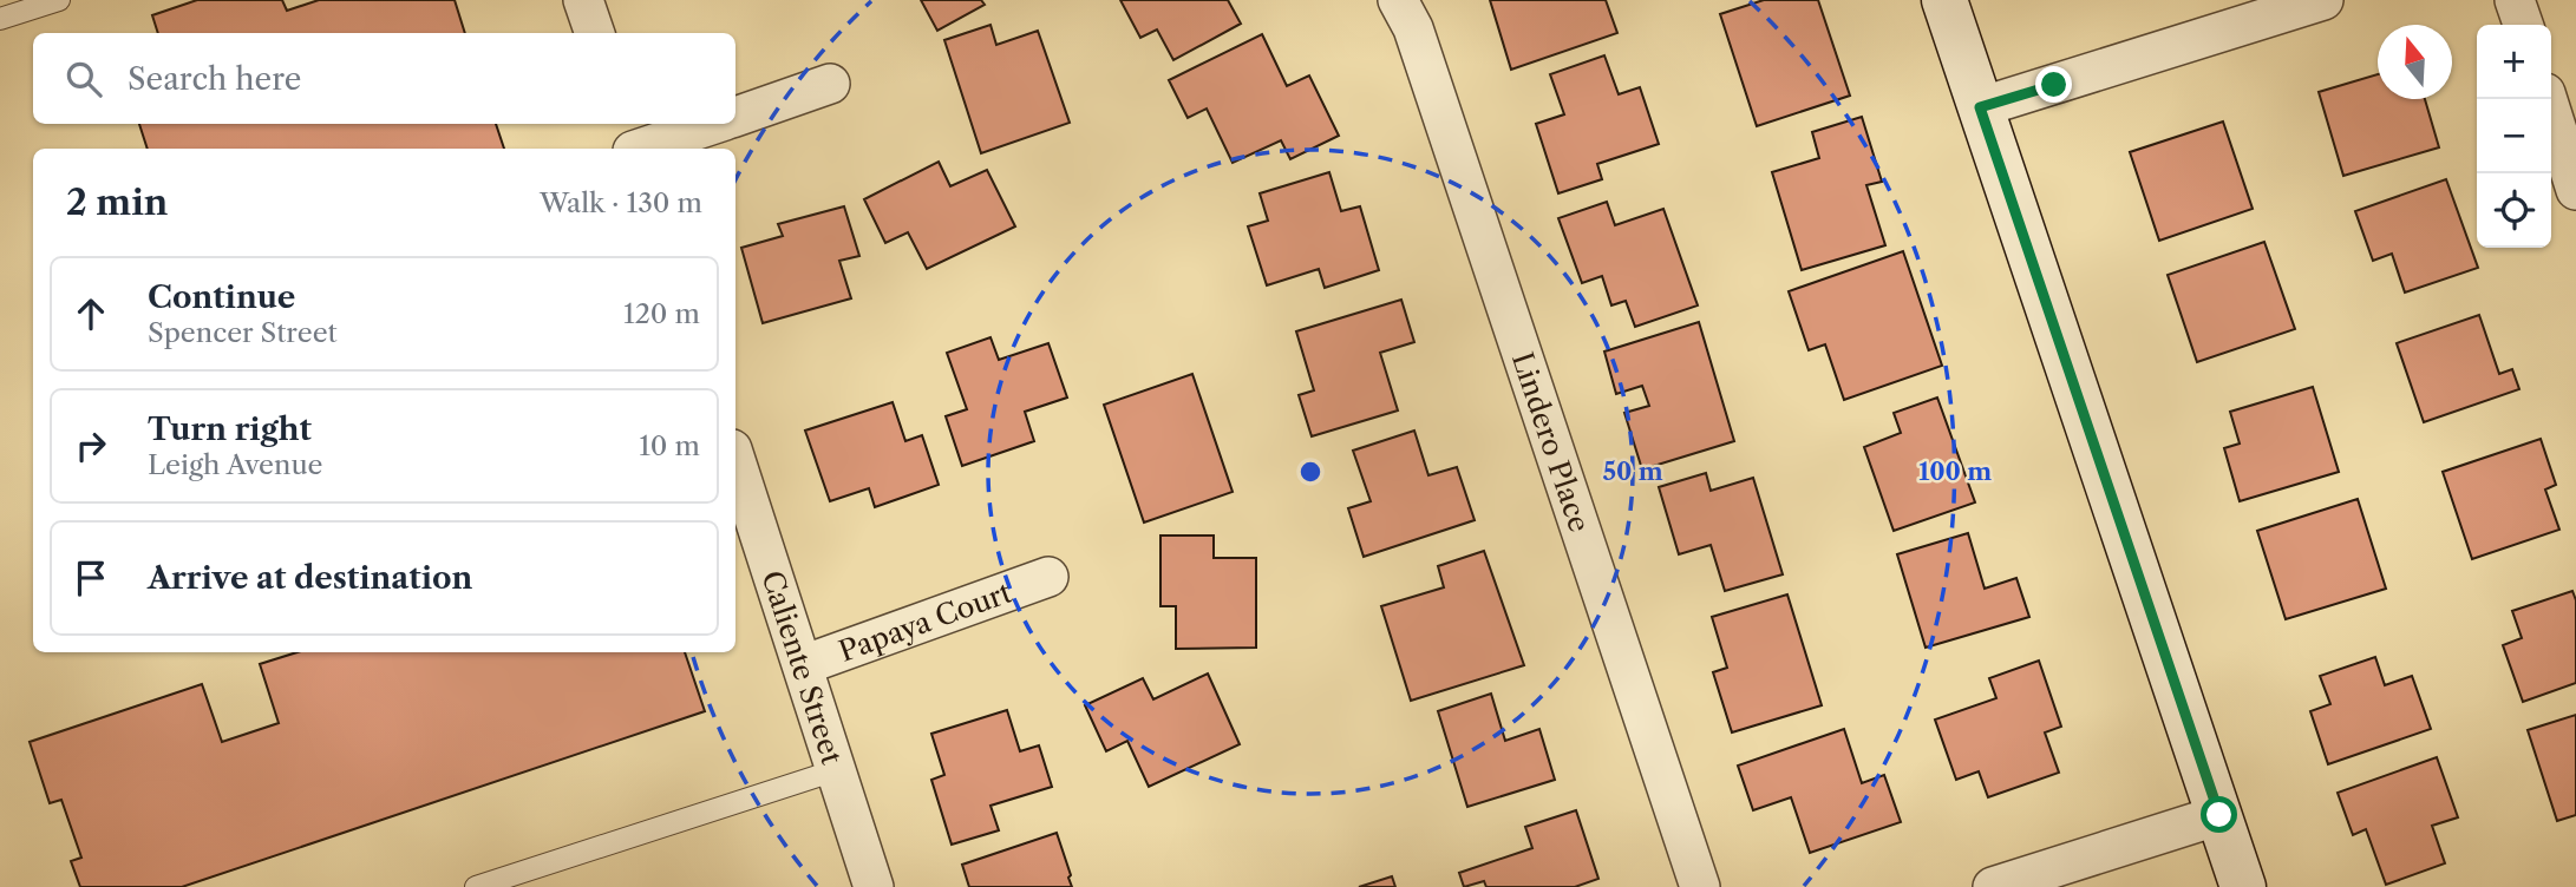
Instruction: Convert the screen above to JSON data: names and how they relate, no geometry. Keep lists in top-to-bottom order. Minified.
{"streets":{"street":["Lindero Place","Papaya Court","Caliente Street"]},"crossings":[["Papaya Court","Caliente Street"]],"north":"top","page":{"map_buttons":["+","−"],"search":"Search here","heading":["2 min","Walk · 130 m"],"list":[["Continue","Spencer Street","120 m"],["Turn right","Leigh Avenue","10 m"],"Arrive at destination"]},"rings":["50 m","100 m"]}
